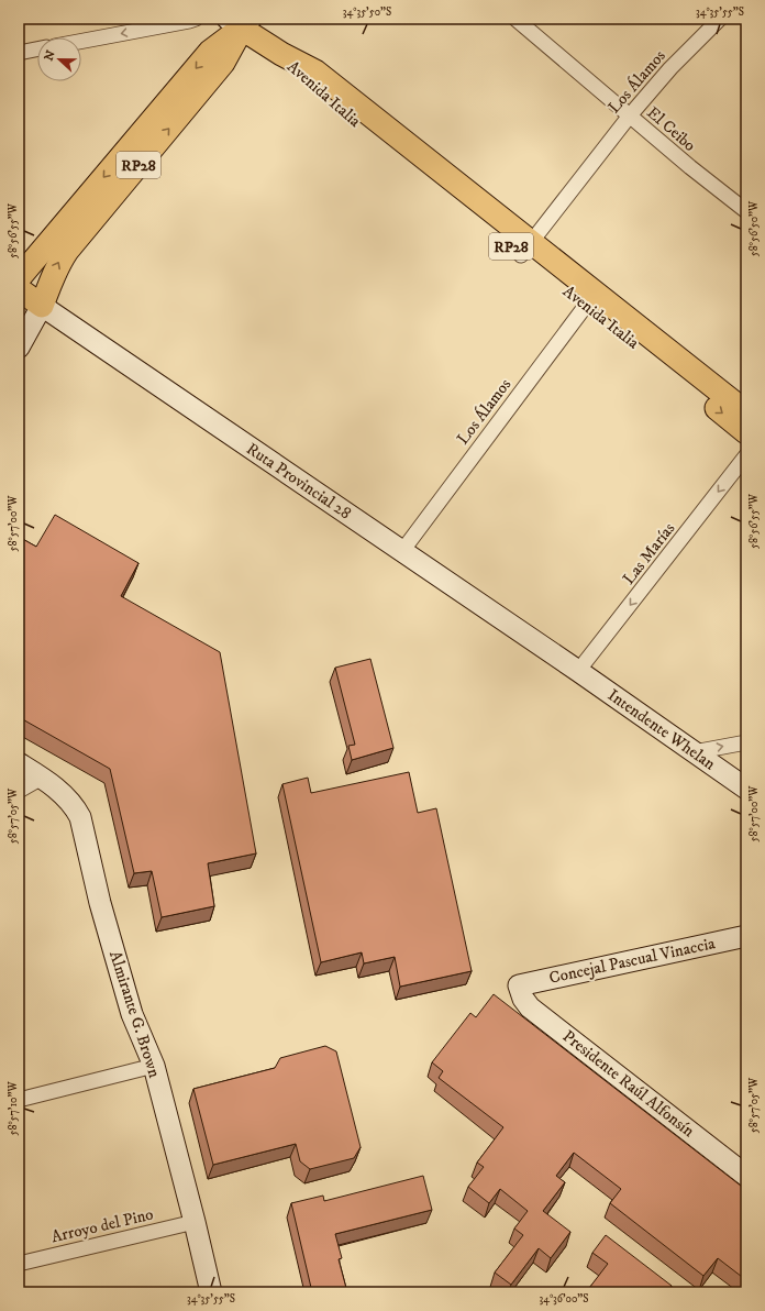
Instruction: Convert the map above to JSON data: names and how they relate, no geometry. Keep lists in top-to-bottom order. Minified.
{"streets":{"main road":["Avenida Italia","RP28","Ruta Provincial 28","Intendente Whelan","Concejal Pascual Vinaccia","Almirante G. Brown","Presidente Raúl Alfonsín"],"street":["Los Álamos","El Ceibo","Las Marías","Arroyo del Pino"]},"crossings":[["Los Álamos","Avenida Italia"],["Los Álamos","El Ceibo"],["Los Álamos","Ruta Provincial 28"],["Avenida Italia","RP28"],["RP28","Ruta Provincial 28"],["Ruta Provincial 28","Las Marías"],["Ruta Provincial 28","Intendente Whelan"],["Las Marías","Intendente Whelan"],["Concejal Pascual Vinaccia","Presidente Raúl Alfonsín"],["Almirante G. Brown","Arroyo del Pino"]],"one_way":["Las Marías"],"north":"left","coordinates":["34°35'50\"S","34°35'55\"S","58°56'50\"W","58°56'55\"W","58°57'00\"W","58°57'05\"W","58°57'10\"W","34°36'00\"S"]}
